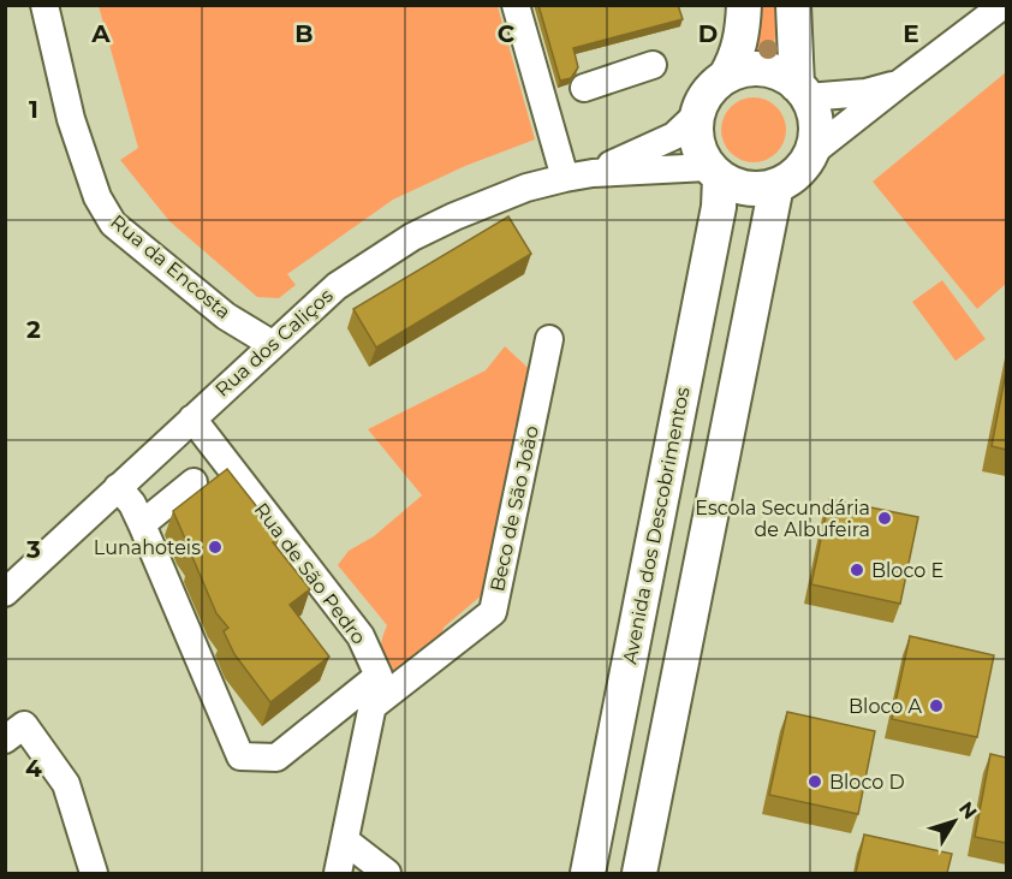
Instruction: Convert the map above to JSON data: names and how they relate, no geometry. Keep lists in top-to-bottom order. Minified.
{"streets":{"main road":["Avenida dos Descobrimentos"],"street":["Rua da Encosta","Rua dos Caliços","Beco de São João","Rua de São Pedro"]},"crossings":[["Rua da Encosta","Rua dos Caliços"],["Rua dos Caliços","Avenida dos Descobrimentos"],["Rua dos Caliços","Rua de São Pedro"]],"places":["Escola Secundária de Albufeira","Lunahoteis","Bloco E","Bloco A","Bloco D"],"north":"top right","grid":{"columns":["A","B","C","D","E"],"rows":["1","2","3","4"]}}
